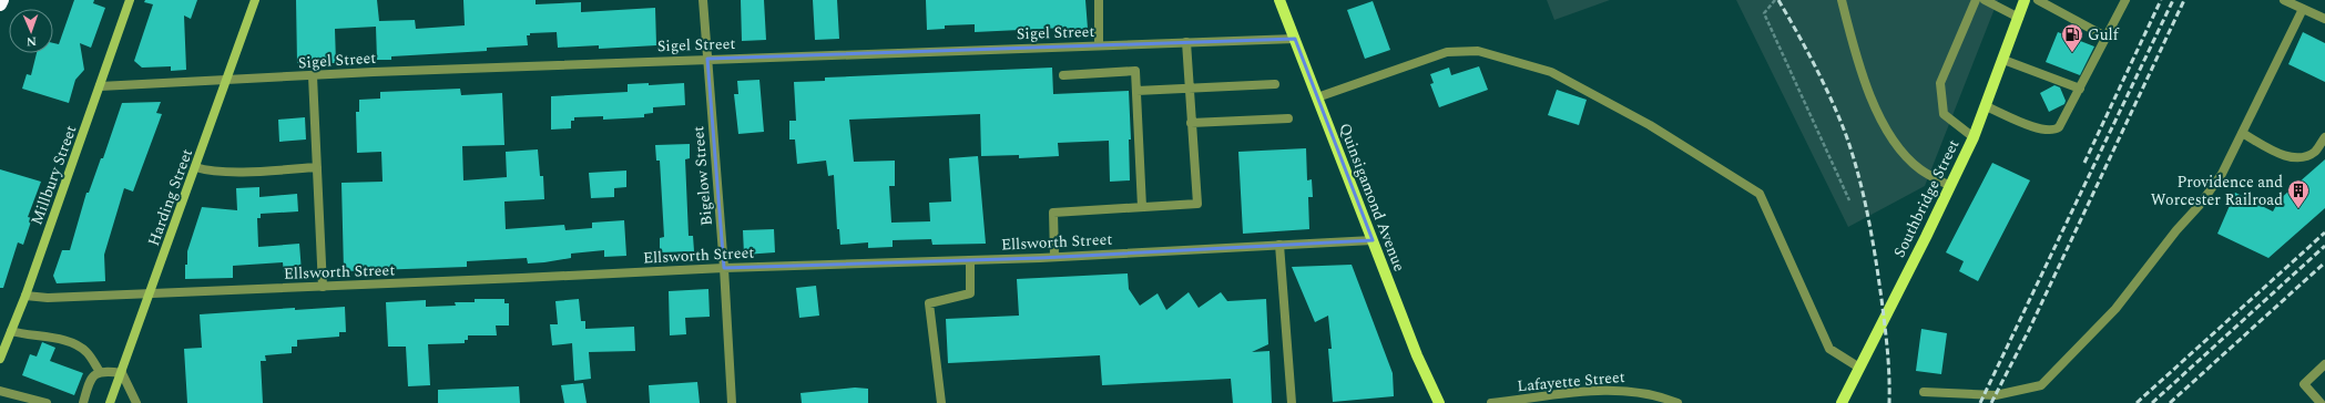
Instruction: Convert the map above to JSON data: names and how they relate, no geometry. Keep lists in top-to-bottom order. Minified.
{"streets":{"main road":["Millbury Street","Harding Street","Quinsigamond Avenue","Southbridge Street"],"street":["Sigel Street","Bigelow Street","Ellsworth Street","Lafayette Street"]},"crossings":[["Sigel Street","Millbury Street"],["Sigel Street","Bigelow Street"],["Sigel Street","Harding Street"],["Sigel Street","Quinsigamond Avenue"],["Millbury Street","Ellsworth Street"],["Bigelow Street","Ellsworth Street"],["Harding Street","Ellsworth Street"],["Quinsigamond Avenue","Ellsworth Street"]],"places":{"fuel station":["Gulf"],"building":["Providence and Worcester Railroad"]},"north":"bottom"}
